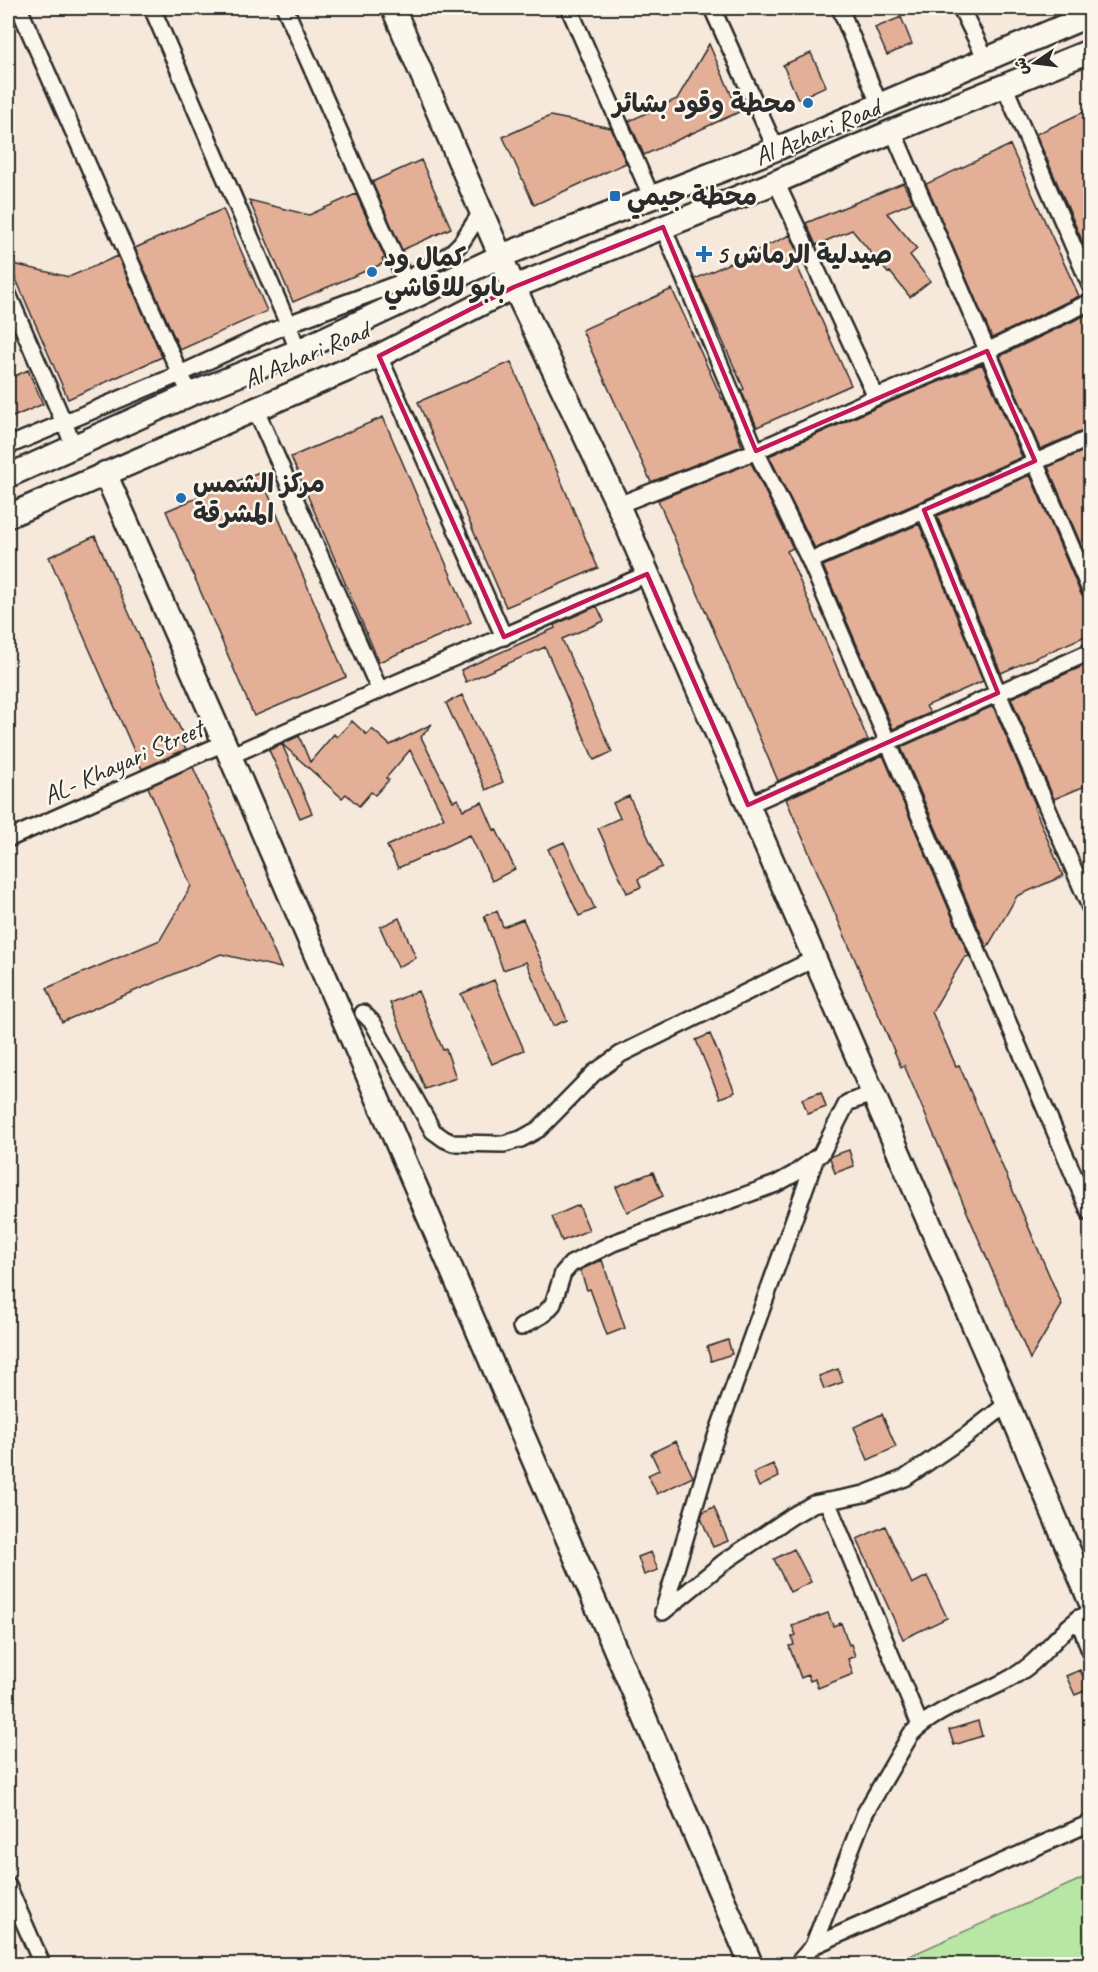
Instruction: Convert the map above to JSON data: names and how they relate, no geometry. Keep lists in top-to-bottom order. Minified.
{"streets":{"street":["Al Azhari Road","AL- Khayari Street"]},"places":{"other":["محطة وقود بشائر","كمال ود بابو للاقاشي","مركز الشمس المشرقة"],"transit":["محطة جيمي"],"health":["صيدلية الرماش 5"]},"north":"left"}
